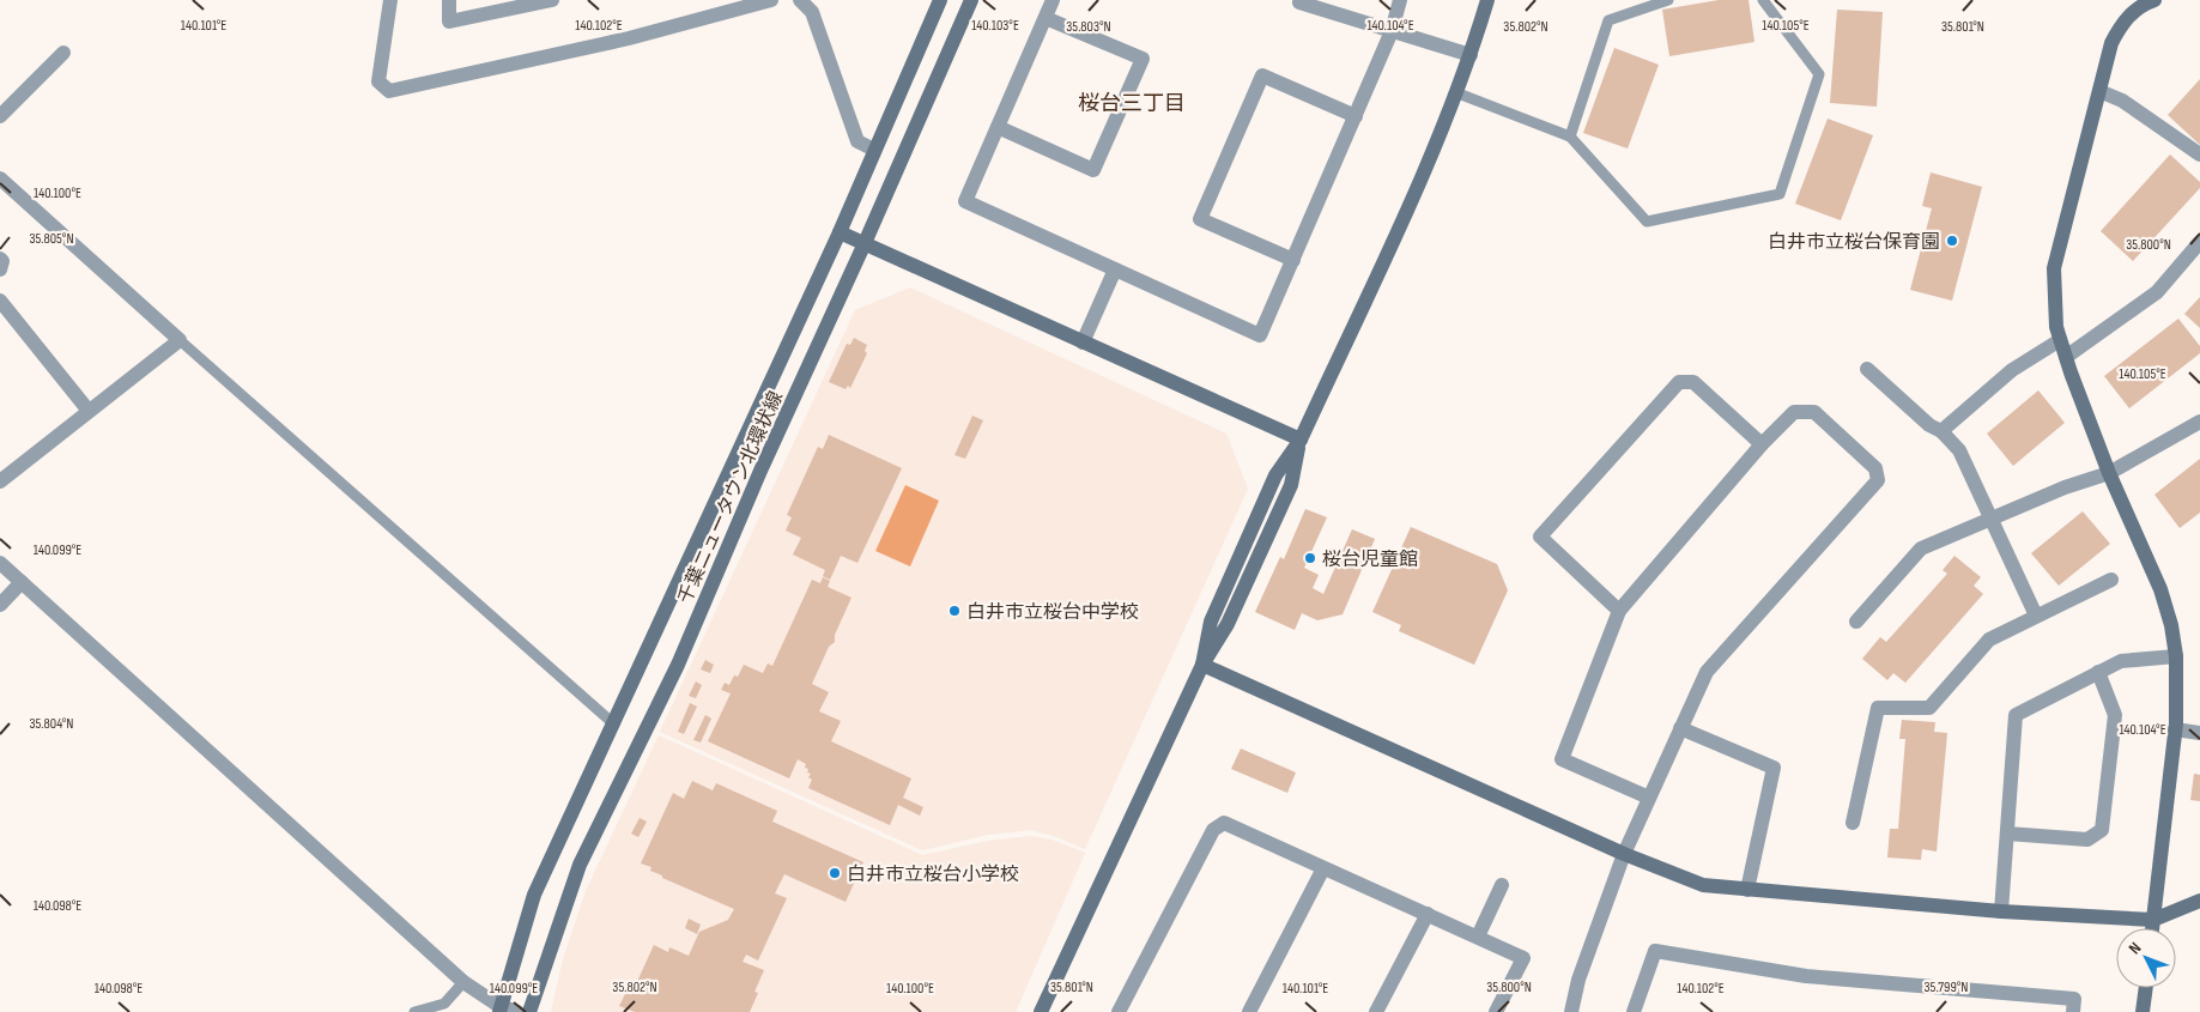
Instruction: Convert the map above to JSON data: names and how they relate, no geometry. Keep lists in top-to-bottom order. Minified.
{"streets":{"street":["千葉ニュータウン北環状線"]},"districts":["桜台三丁目"],"places":["白井市立桜台保育園","桜台児童館","白井市立桜台中学校","白井市立桜台小学校"],"north":"top left","coordinates":["140.101°E","140.102°E","140.103°E","140.104°E","140.105°E","35.803°N","35.802°N","35.801°N","140.100°E","35.805°N","35.800°N","140.099°E","35.804°N","140.098°E","35.799°N"]}
